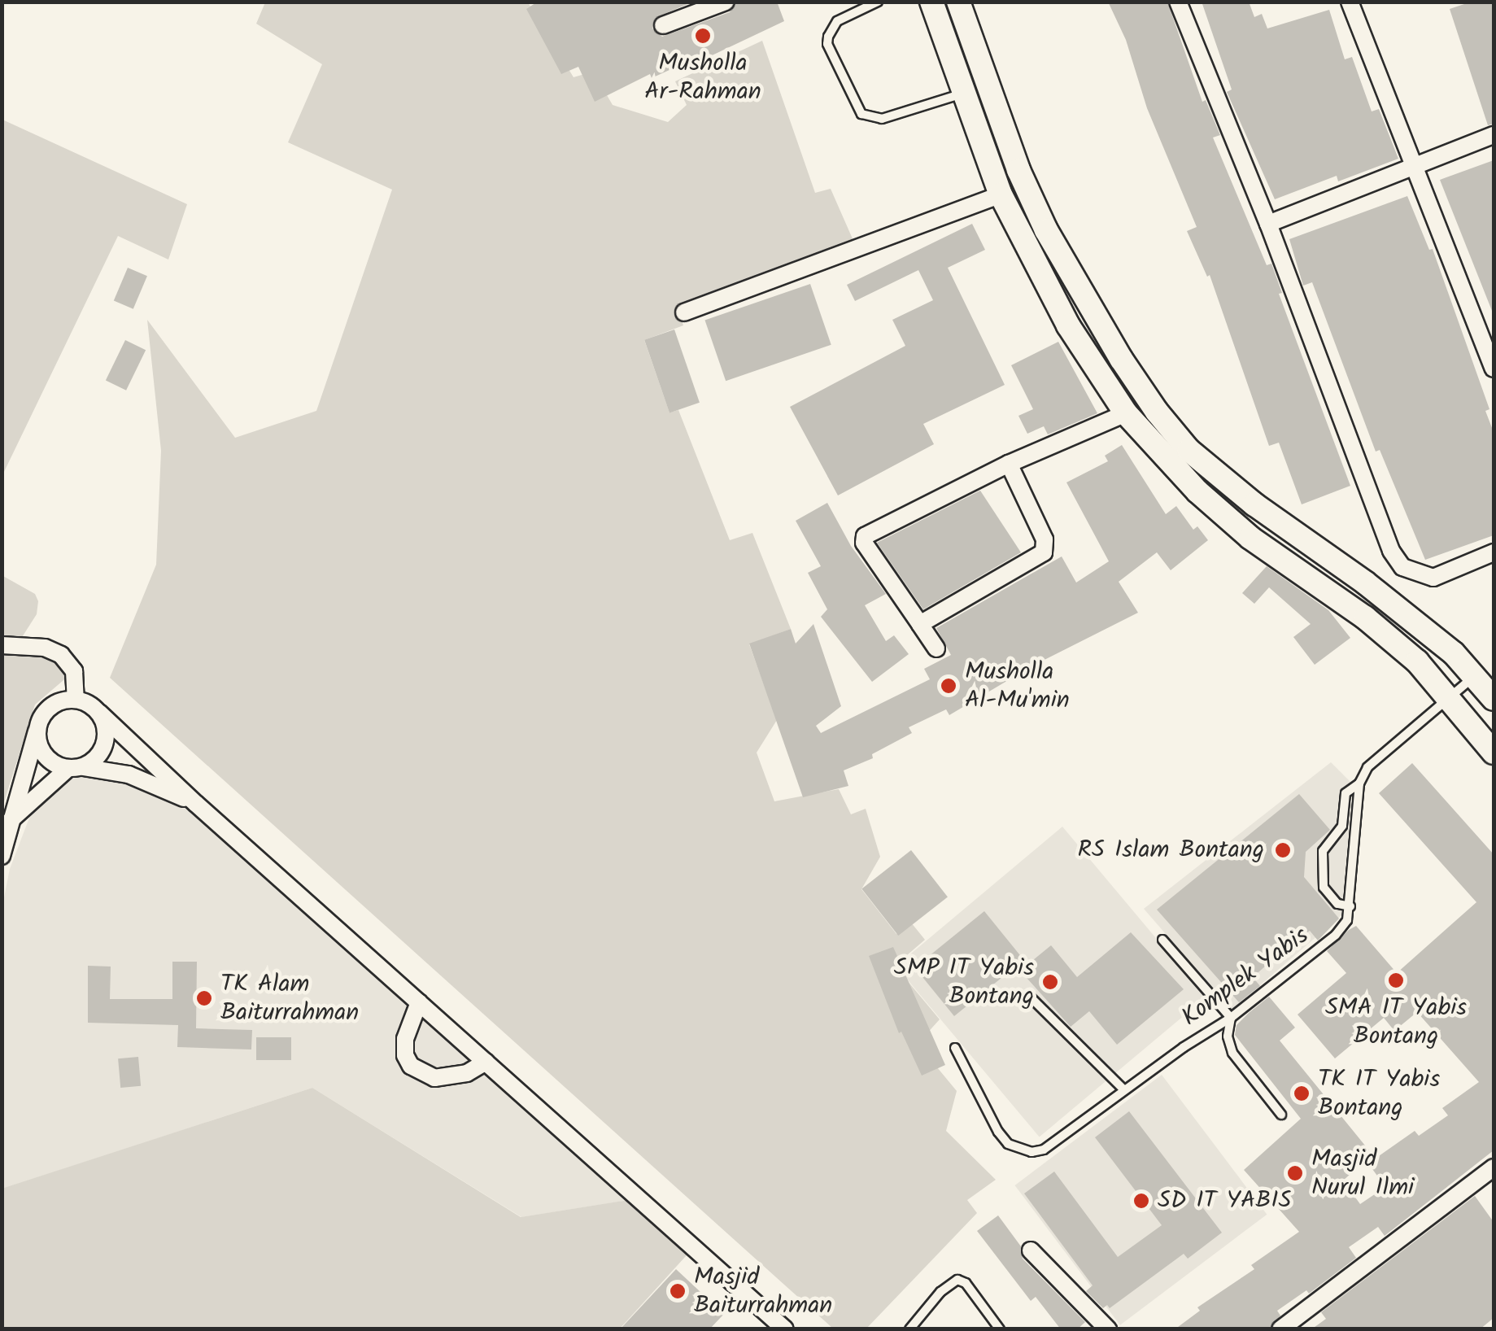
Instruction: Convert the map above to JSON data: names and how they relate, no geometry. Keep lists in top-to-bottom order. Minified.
{"streets":{"lane":["Komplek Yabis"]},"places":["Musholla Ar-Rahman","Musholla Al-Mu'min","RS Islam Bontang","SMA IT Yabis Bontang","SMP IT Yabis Bontang","TK Alam Baiturrahman","TK IT Yabis Bontang","Masjid Nurul Ilmi","SD IT YABIS","Masjid Baiturrahman"]}
